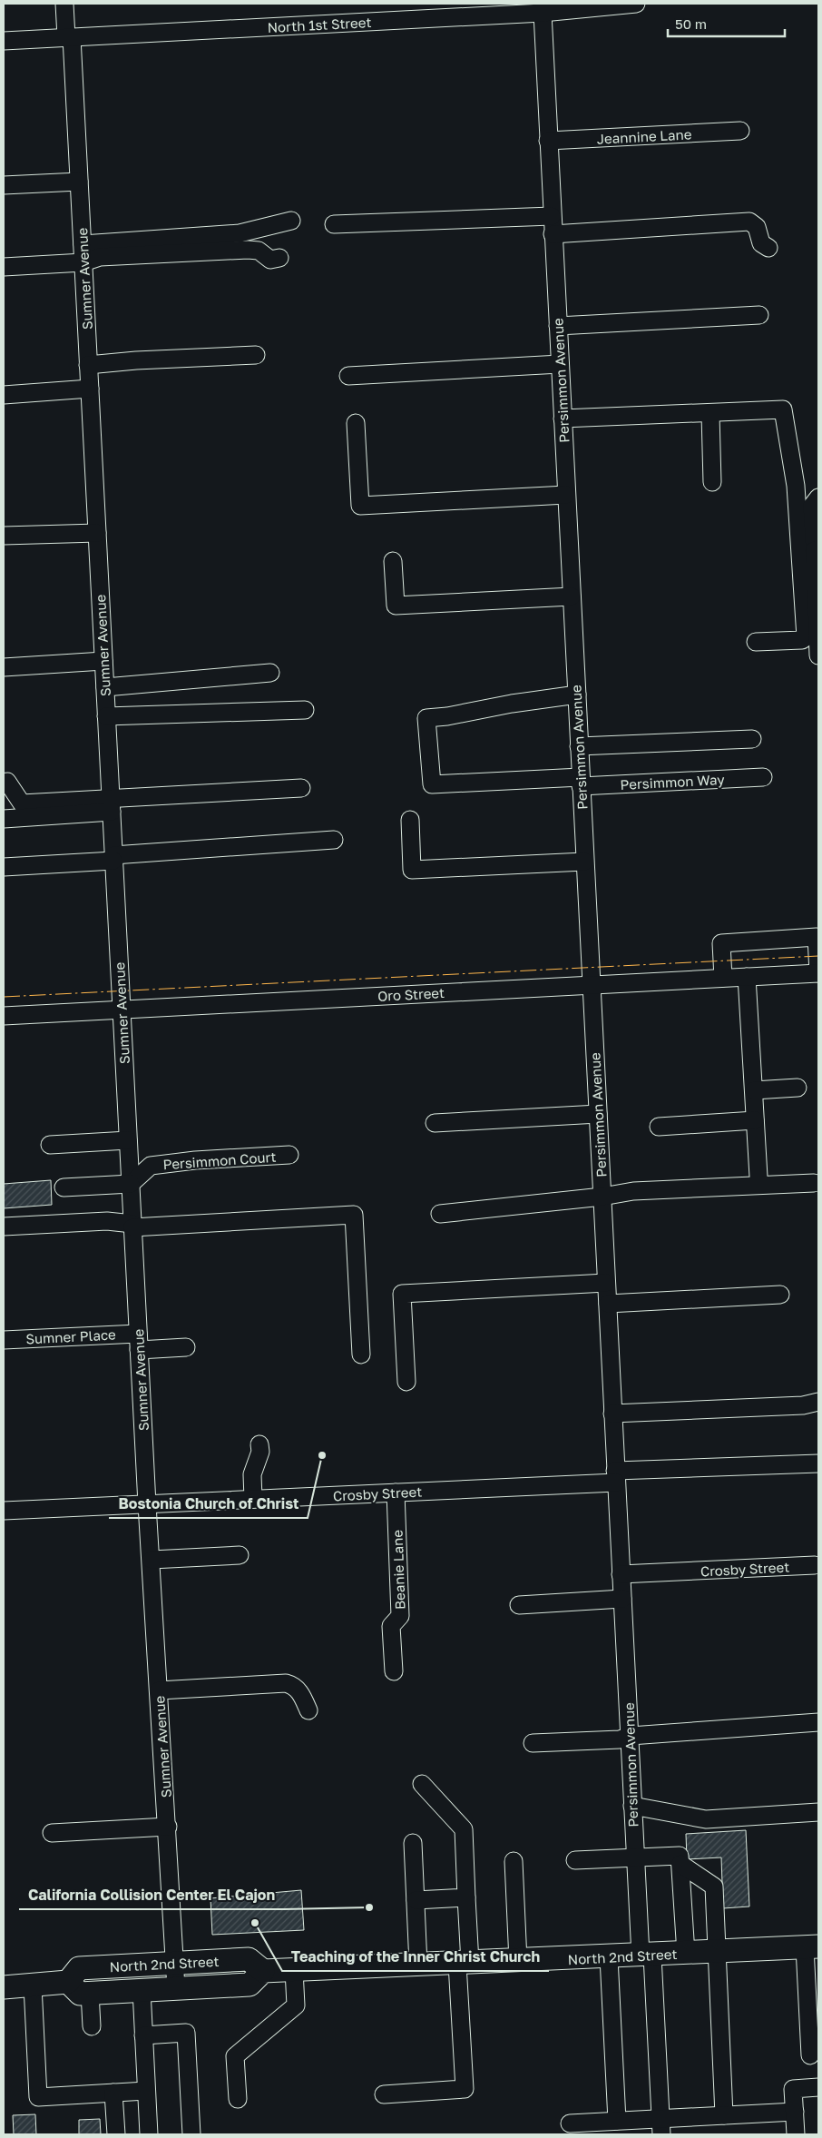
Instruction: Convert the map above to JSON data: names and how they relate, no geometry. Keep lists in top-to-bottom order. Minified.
{"streets":{"main road":["North 2nd Street"],"street":["North 1st Street","Jeannine Lane","Sumner Avenue","Persimmon Avenue","Persimmon Way","Oro Street","Persimmon Court","Sumner Place","Crosby Street","Beanie Lane"]},"crossings":[["North 1st Street","Sumner Avenue"],["North 1st Street","Persimmon Avenue"],["Jeannine Lane","Persimmon Avenue"],["Sumner Avenue","Oro Street"],["Sumner Avenue","Persimmon Court"],["Sumner Avenue","Sumner Place"],["Sumner Avenue","Crosby Street"],["Sumner Avenue","North 2nd Street"],["Persimmon Avenue","Persimmon Way"],["Persimmon Avenue","Oro Street"],["Persimmon Avenue","Crosby Street"],["Persimmon Avenue","North 2nd Street"],["Crosby Street","Beanie Lane"]],"places":["Bostonia Church of Christ","California Collision Center El Cajon","Teaching of the Inner Christ Church"],"scale_bar":"50 m"}
